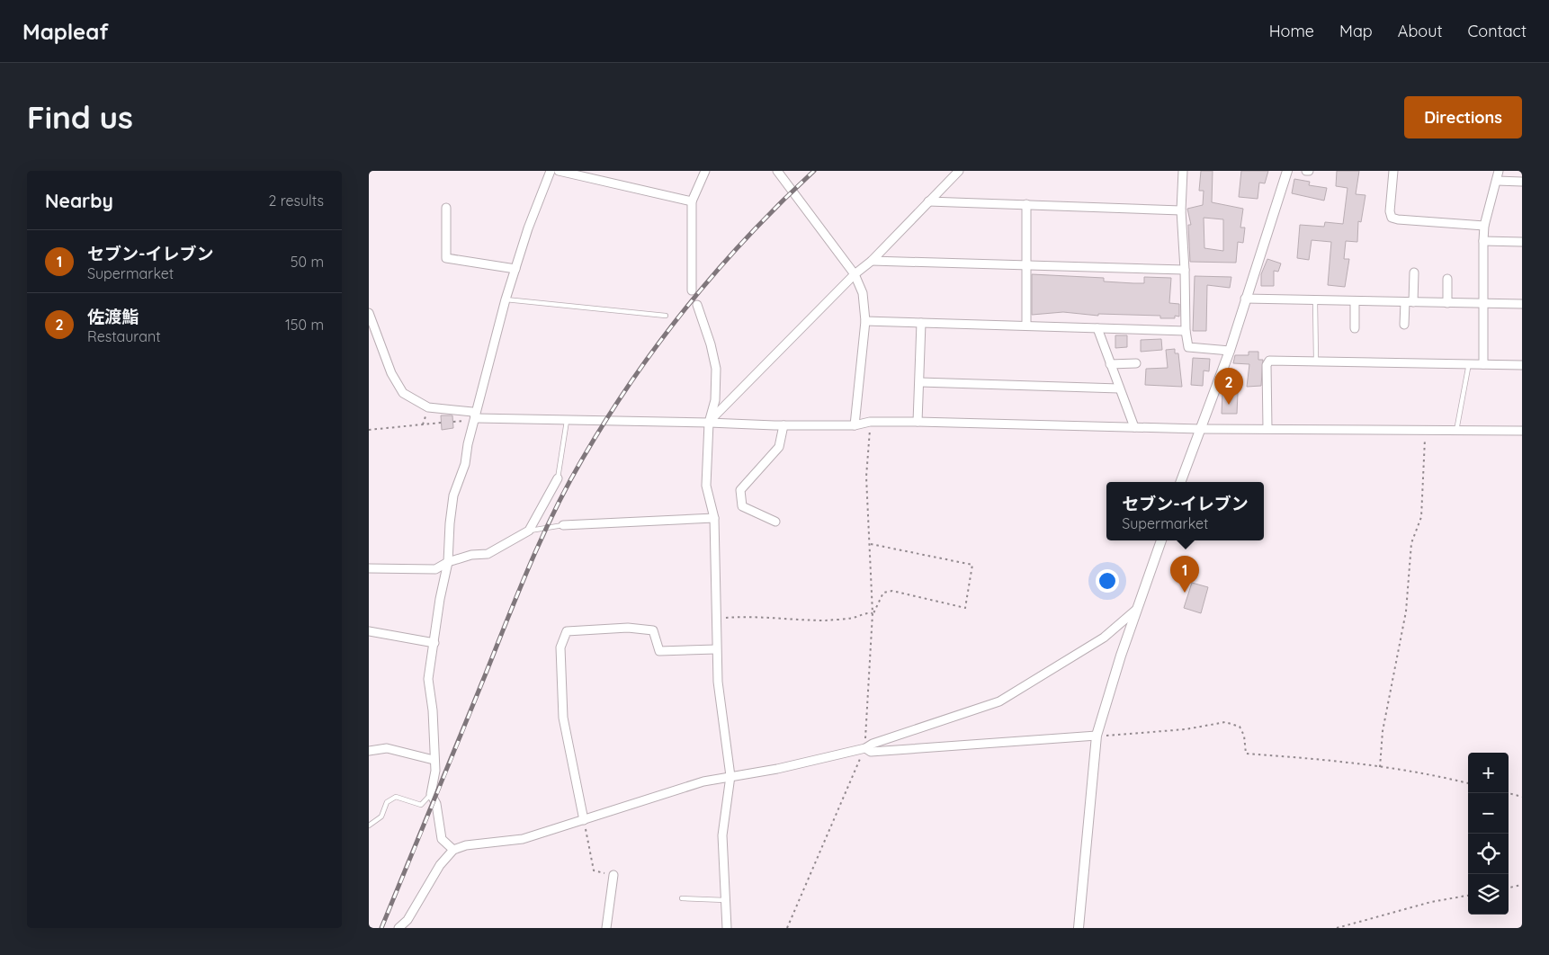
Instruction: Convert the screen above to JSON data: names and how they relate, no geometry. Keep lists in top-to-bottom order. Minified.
{"page":{"header":"Mapleaf","nav":["Home","Map","About","Contact"],"buttons":"Directions","title":"Find us","heading":["Nearby","2 results"],"list":[{"mark":"1","name":"セブン-イレブン","note":"Supermarket","value":"50 m"},{"mark":"2","name":"佐渡鮨","note":"Restaurant","value":"150 m"}],"pins":["2","1"],"popup":["セブン-イレブン","Supermarket"],"map_buttons":["+","−"]}}
